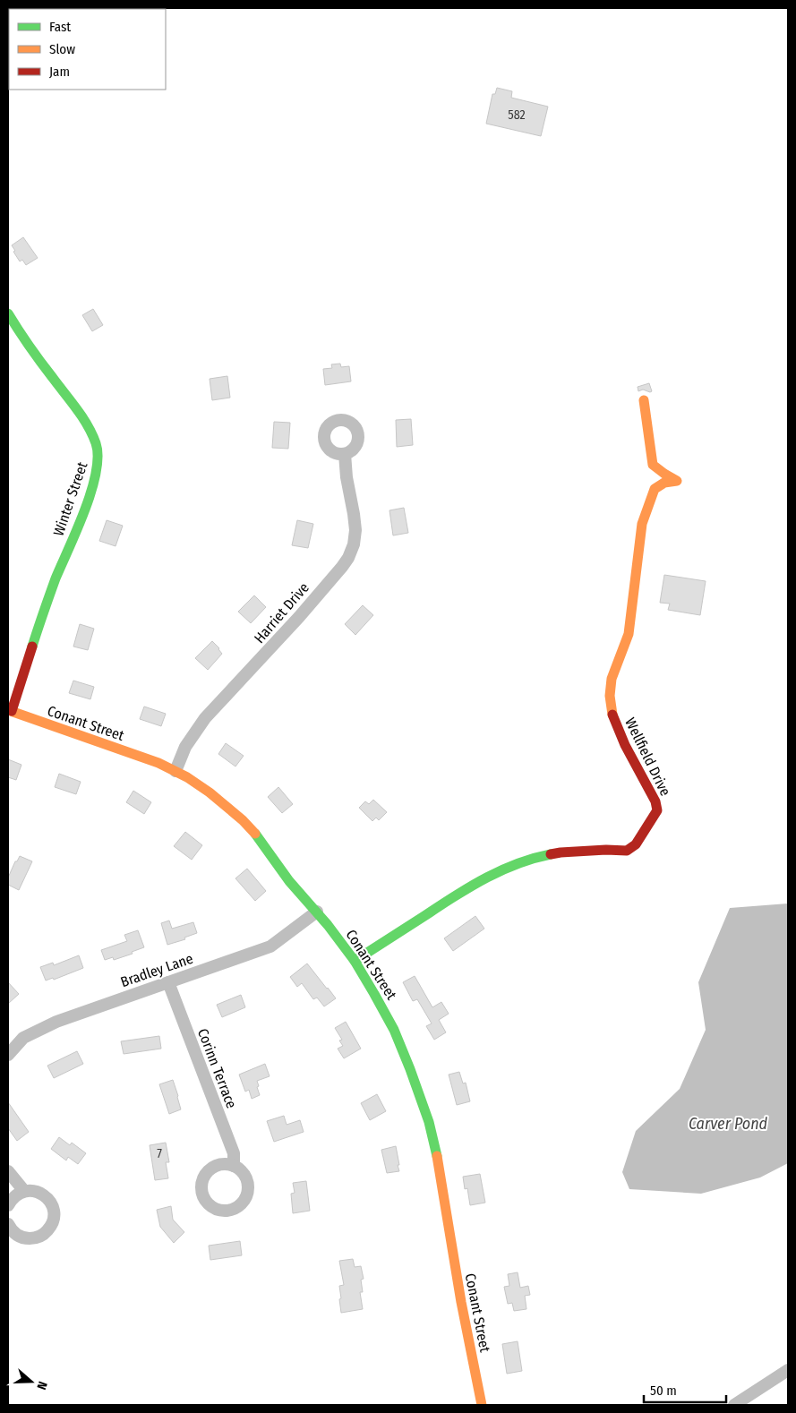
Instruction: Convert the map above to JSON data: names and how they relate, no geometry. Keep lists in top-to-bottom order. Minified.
{"streets":{"street":["Winter Street","Harriet Drive","Conant Street","Wellfield Drive","Bradley Lane","Corinn Terrace"]},"crossings":[["Winter Street","Conant Street"],["Harriet Drive","Conant Street"],["Conant Street","Wellfield Drive"],["Conant Street","Bradley Lane"],["Bradley Lane","Corinn Terrace"]],"water":["Carver Pond"],"house_numbers":["582","7"],"legend":["Fast","Slow","Jam"],"scale_bar":"50 m","north":"right"}
